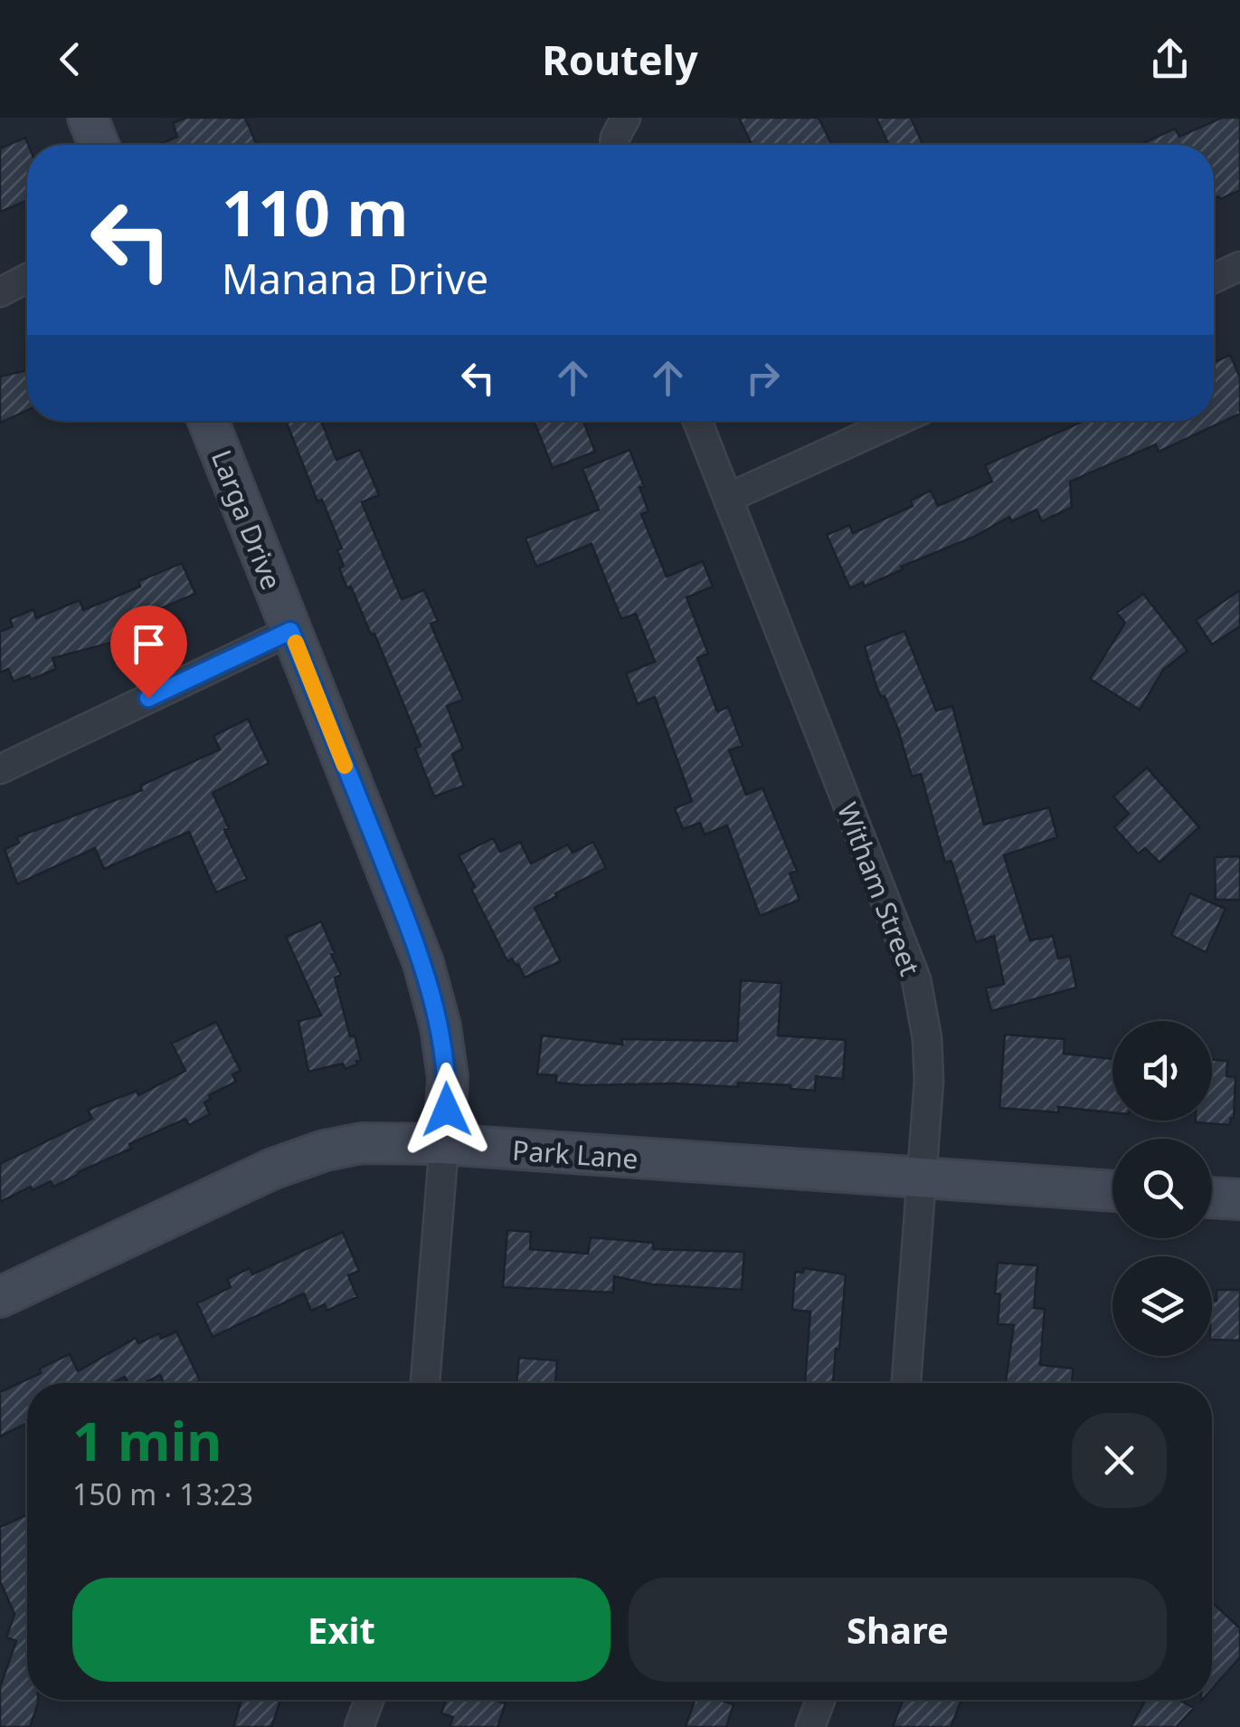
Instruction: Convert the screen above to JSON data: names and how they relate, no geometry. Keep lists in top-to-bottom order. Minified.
{"streets":{"street":["Larga Drive","Witham Street","Park Lane"]},"crossings":[["Larga Drive","Park Lane"],["Witham Street","Park Lane"]],"page":{"header":"Routely","turn":["110 m","Manana Drive"],"heading":["1 min","150 m · 13:23"],"buttons":["Exit","Share"]}}
